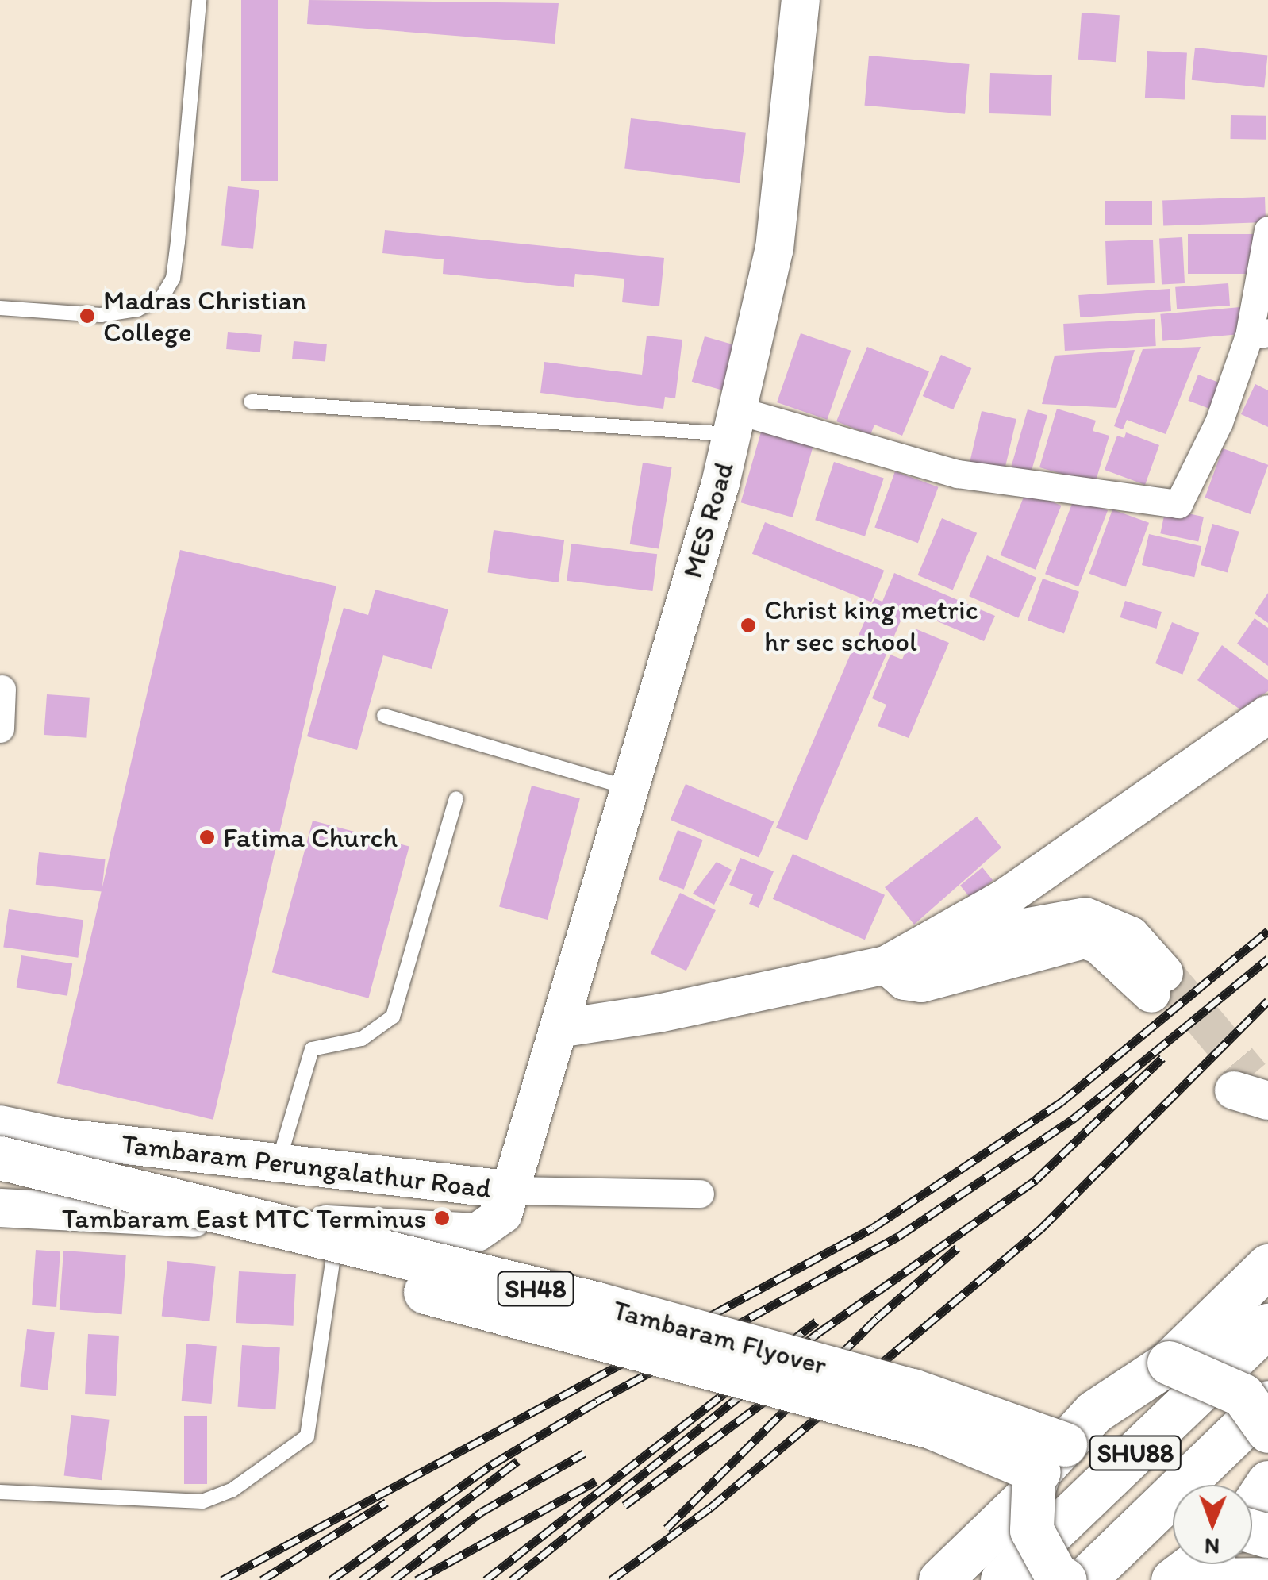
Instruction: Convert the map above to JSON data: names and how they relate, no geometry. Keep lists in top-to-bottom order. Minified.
{"streets":{"main road":["SH48","Tambaram Flyover","SHU88"],"street":["MES Road","Tambaram Perungalathur Road"]},"crossings":[["MES Road","Tambaram Perungalathur Road"]],"places":["Madras Christian College","Christ king metric hr sec school","Fatima Church","Tambaram East MTC Terminus"],"north":"bottom"}
